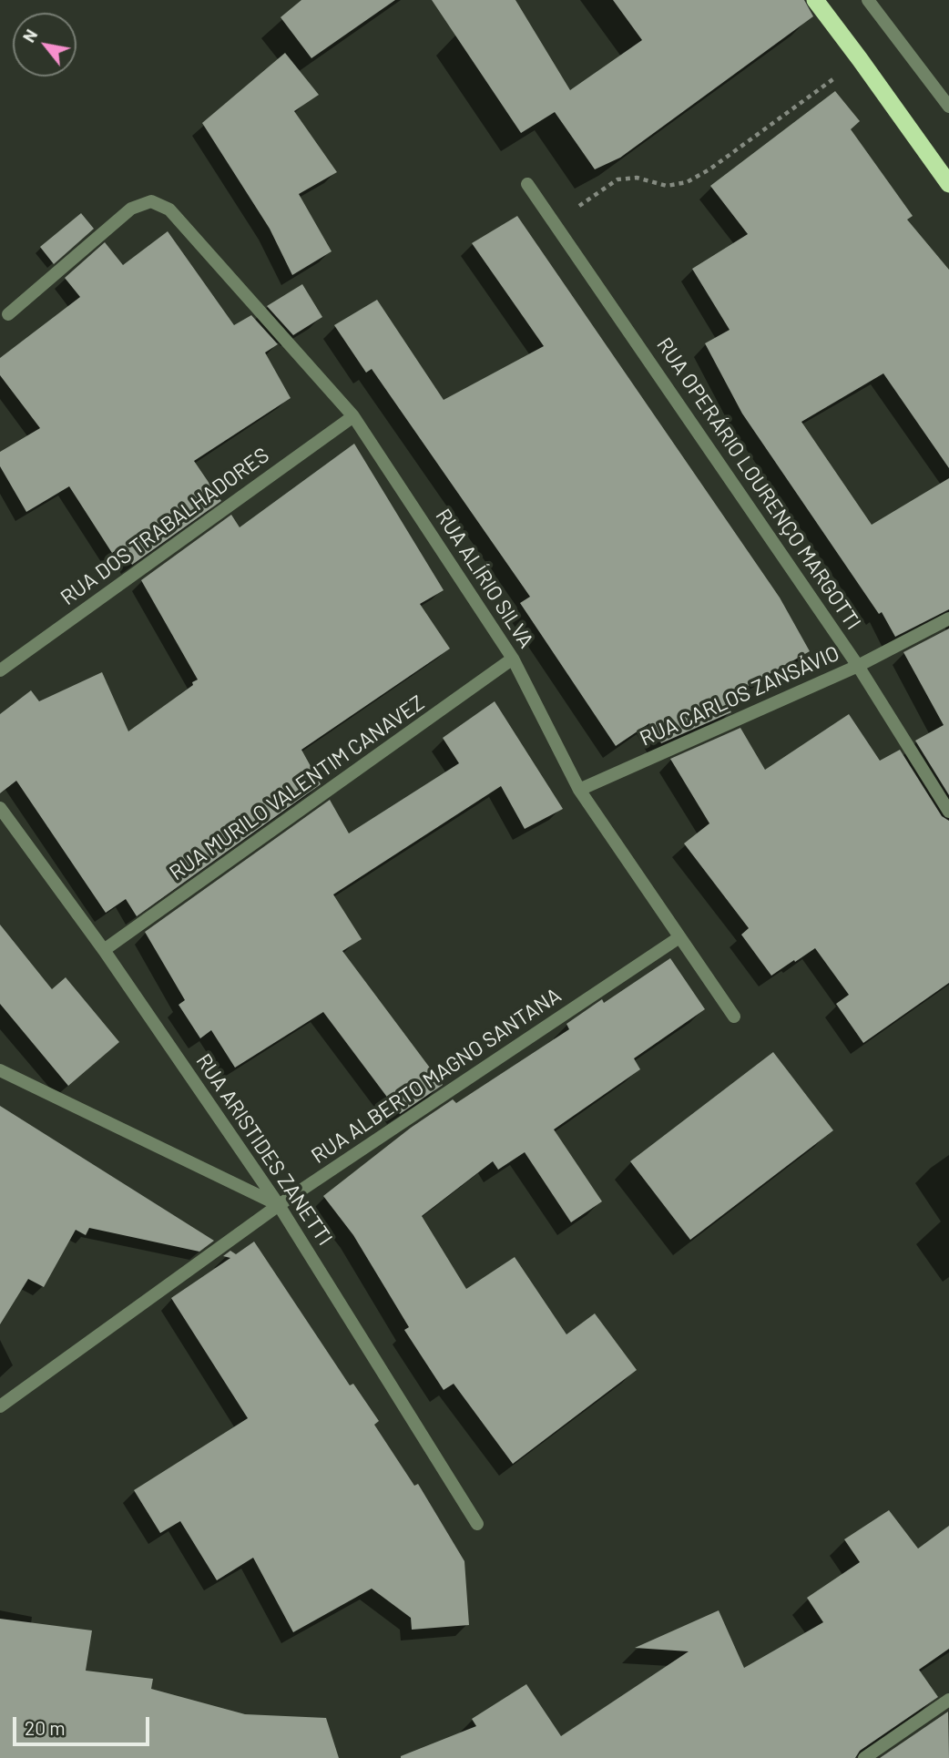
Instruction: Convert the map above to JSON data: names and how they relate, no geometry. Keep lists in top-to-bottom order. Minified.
{"streets":{"street":["RUA OPERÁRIO LOURENÇO MARGOTTI","RUA DOS TRABALHADORES","RUA ALÍRIO SILVA","RUA CARLOS ZANSÁVIO","RUA MURILO VALENTIM CANAVEZ","RUA ALBERTO MAGNO SANTANA","RUA ARISTIDES ZANETTI"]},"crossings":[["RUA OPERÁRIO LOURENÇO MARGOTTI","RUA CARLOS ZANSÁVIO"],["RUA DOS TRABALHADORES","RUA ALÍRIO SILVA"],["RUA ALÍRIO SILVA","RUA CARLOS ZANSÁVIO"],["RUA ALÍRIO SILVA","RUA MURILO VALENTIM CANAVEZ"],["RUA ALÍRIO SILVA","RUA ALBERTO MAGNO SANTANA"],["RUA MURILO VALENTIM CANAVEZ","RUA ARISTIDES ZANETTI"],["RUA ALBERTO MAGNO SANTANA","RUA ARISTIDES ZANETTI"]],"scale_bar":"20 m","north":"top left"}
